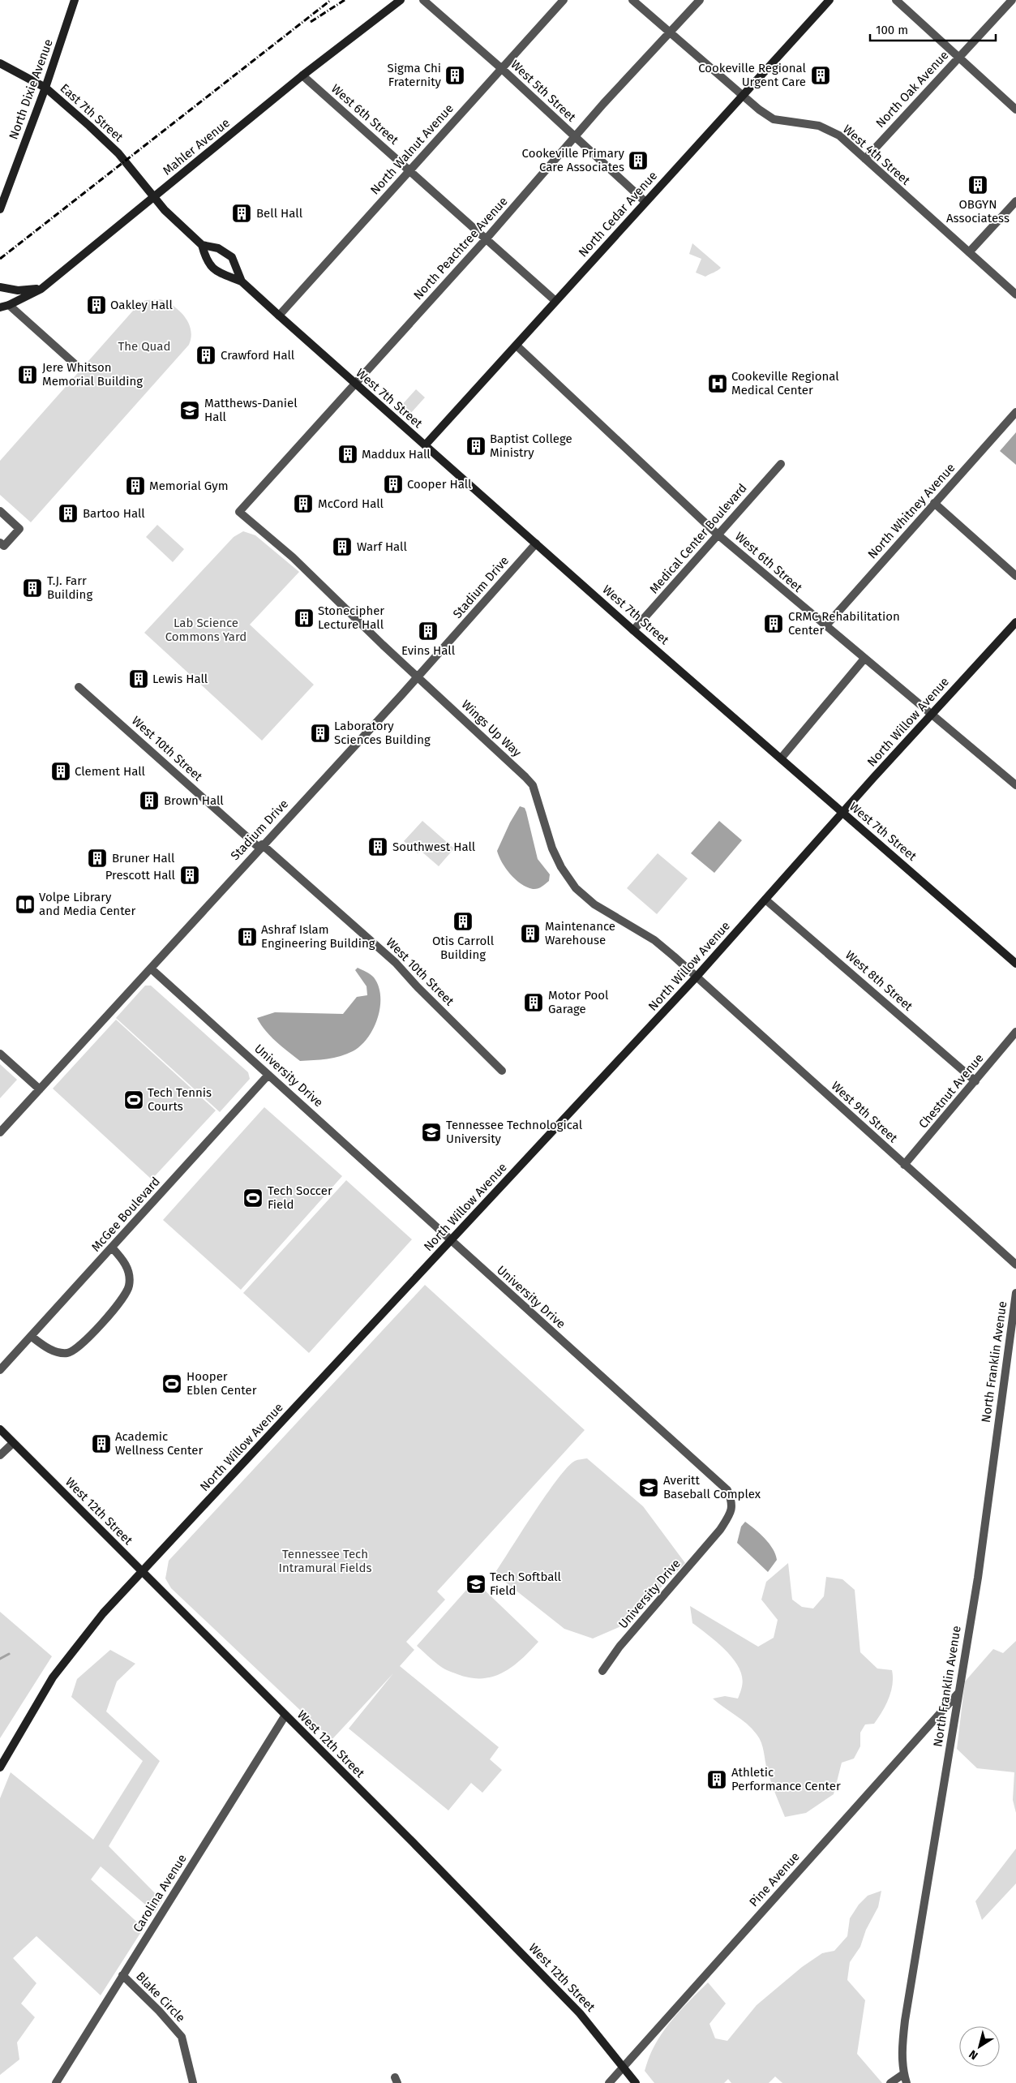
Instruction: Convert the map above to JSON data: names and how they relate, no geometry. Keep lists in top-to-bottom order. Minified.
{"streets":{"street":["North Dixie Avenue","North Oak Avenue","West 5th Street","East 7th Street","West 6th Street","Mahler Avenue","North Walnut Avenue","West 4th Street","North Cedar Avenue","North Peachtree Avenue","West 7th Street","North Whitney Avenue","Medical Center Boulevard","Stadium Drive","North Willow Avenue","Wings Up Way","West 10th Street","West 8th Street","University Drive","Chestnut Avenue","West 9th Street","McGee Boulevard","North Franklin Avenue","West 12th Street","Pine Avenue","Carolina Avenue","Blake Circle"]},"crossings":[["North Dixie Avenue","East 7th Street"],["North Oak Avenue","West 4th Street"],["West 5th Street","North Walnut Avenue"],["West 5th Street","North Cedar Avenue"],["West 5th Street","North Peachtree Avenue"],["East 7th Street","Mahler Avenue"],["East 7th Street","West 7th Street"],["West 6th Street","Mahler Avenue"],["West 6th Street","North Walnut Avenue"],["West 6th Street","North Cedar Avenue"],["West 6th Street","North Peachtree Avenue"],["West 6th Street","North Whitney Avenue"],["West 6th Street","Medical Center Boulevard"],["West 6th Street","North Willow Avenue"],["Mahler Avenue","West 7th Street"],["North Walnut Avenue","West 7th Street"],["West 4th Street","North Cedar Avenue"],["West 4th Street","North Peachtree Avenue"],["North Cedar Avenue","West 7th Street"],["North Peachtree Avenue","West 7th Street"],["North Peachtree Avenue","Wings Up Way"],["West 7th Street","Medical Center Boulevard"],["West 7th Street","Stadium Drive"],["West 7th Street","North Willow Avenue"],["Stadium Drive","Wings Up Way"],["Stadium Drive","West 10th Street"],["Stadium Drive","University Drive"],["North Willow Avenue","Wings Up Way"],["North Willow Avenue","West 8th Street"],["North Willow Avenue","University Drive"],["North Willow Avenue","West 9th Street"],["North Willow Avenue","West 12th Street"],["Wings Up Way","West 9th Street"],["West 8th Street","Chestnut Avenue"],["University Drive","McGee Boulevard"],["Chestnut Avenue","West 9th Street"],["North Franklin Avenue","Pine Avenue"],["West 12th Street","Pine Avenue"],["West 12th Street","Carolina Avenue"],["Carolina Avenue","Blake Circle"]],"parks":["The Quad","Lab Science Commons Yard","Tennessee Tech Intramural Fields"],"places":{"building":["Sigma Chi Fraternity","Cookeville Regional Urgent Care","Cookeville Primary Care Associates","OBGYN Associatess","Bell Hall","Oakley Hall","Crawford Hall","Jere Whitson Memorial Building","Baptist College Ministry","Maddux Hall","Cooper Hall","Memorial Gym","McCord Hall","Bartoo Hall","Warf Hall","T.J. Farr Building","Stonecipher Lecture Hall","CRMC Rehabilitation Center","Evins Hall","Lewis Hall","Laboratory Sciences Building","Clement Hall","Brown Hall","Southwest Hall","Bruner Hall","Prescott Hall","Otis Carroll Building","Maintenance Warehouse","Ashraf Islam Engineering Building","Motor Pool Garage","Academic Wellness Center","Athletic Performance Center"],"hospital":["Cookeville Regional Medical Center"],"school or university":["Matthews-Daniel Hall","Tennessee Technological University","Averitt Baseball Complex","Tech Softball Field"],"library":["Volpe Library and Media Center"],"sports":["Tech Tennis Courts","Tech Soccer Field","Hooper Eblen Center"]},"scale_bar":"100 m","north":"bottom left"}
